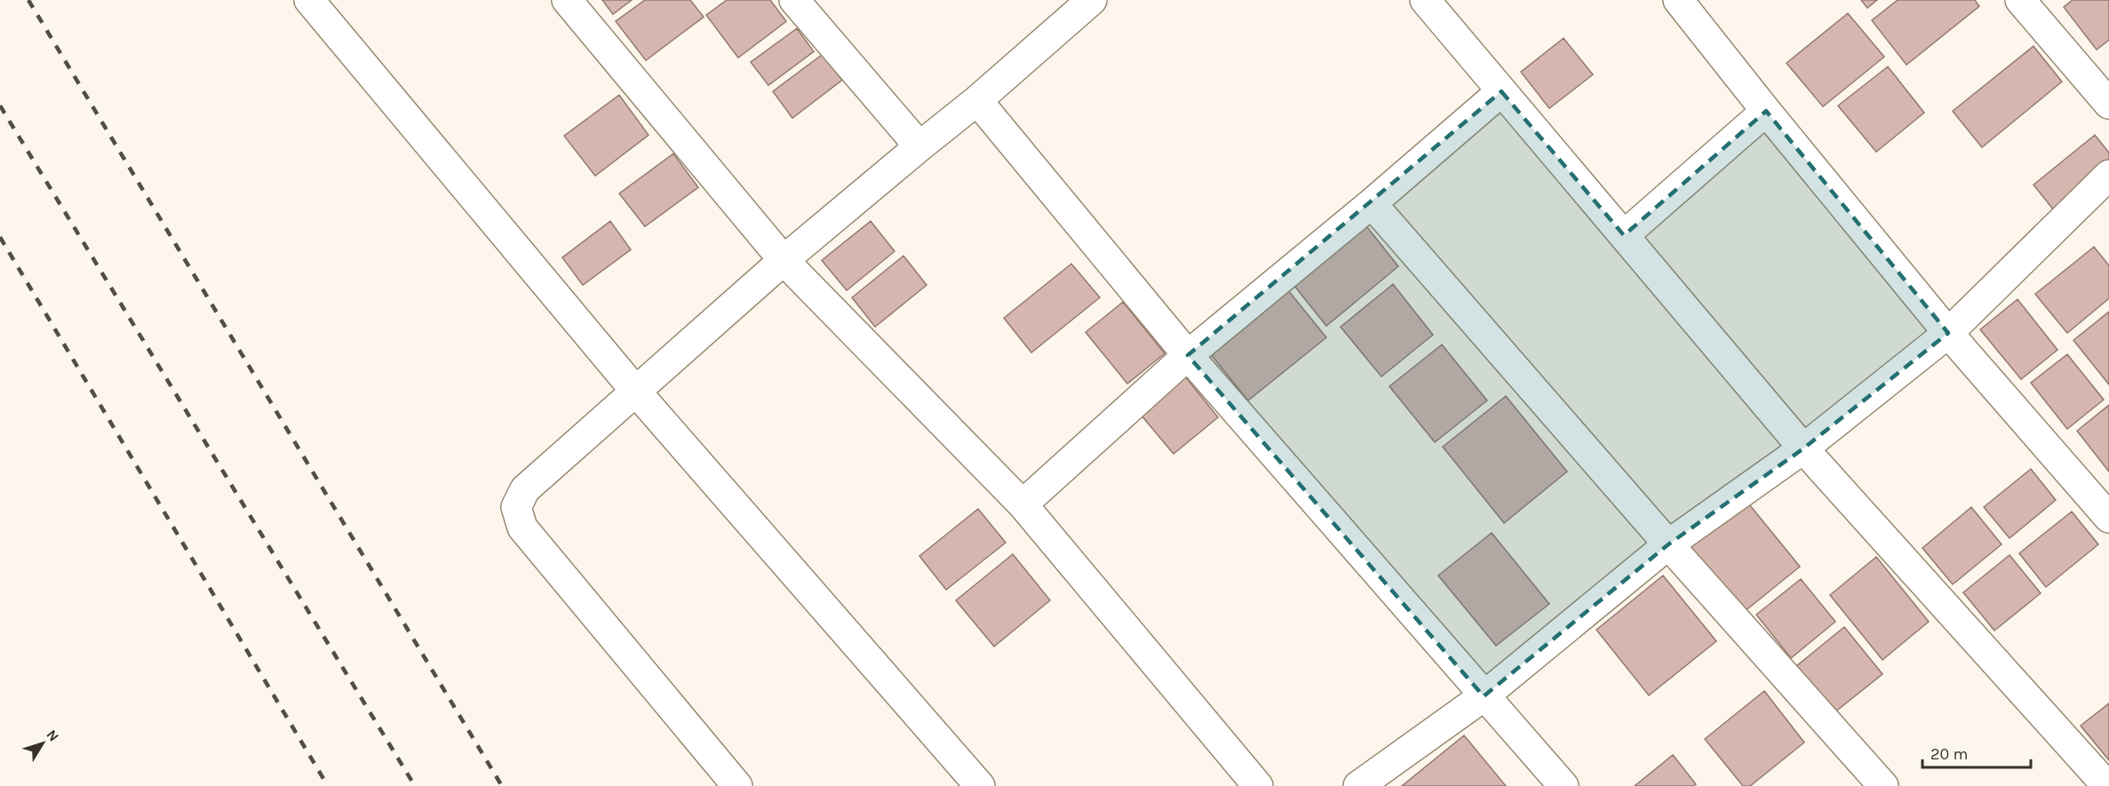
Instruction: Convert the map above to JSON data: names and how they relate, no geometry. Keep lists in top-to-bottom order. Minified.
{"scale_bar":"20 m","north":"top right"}
